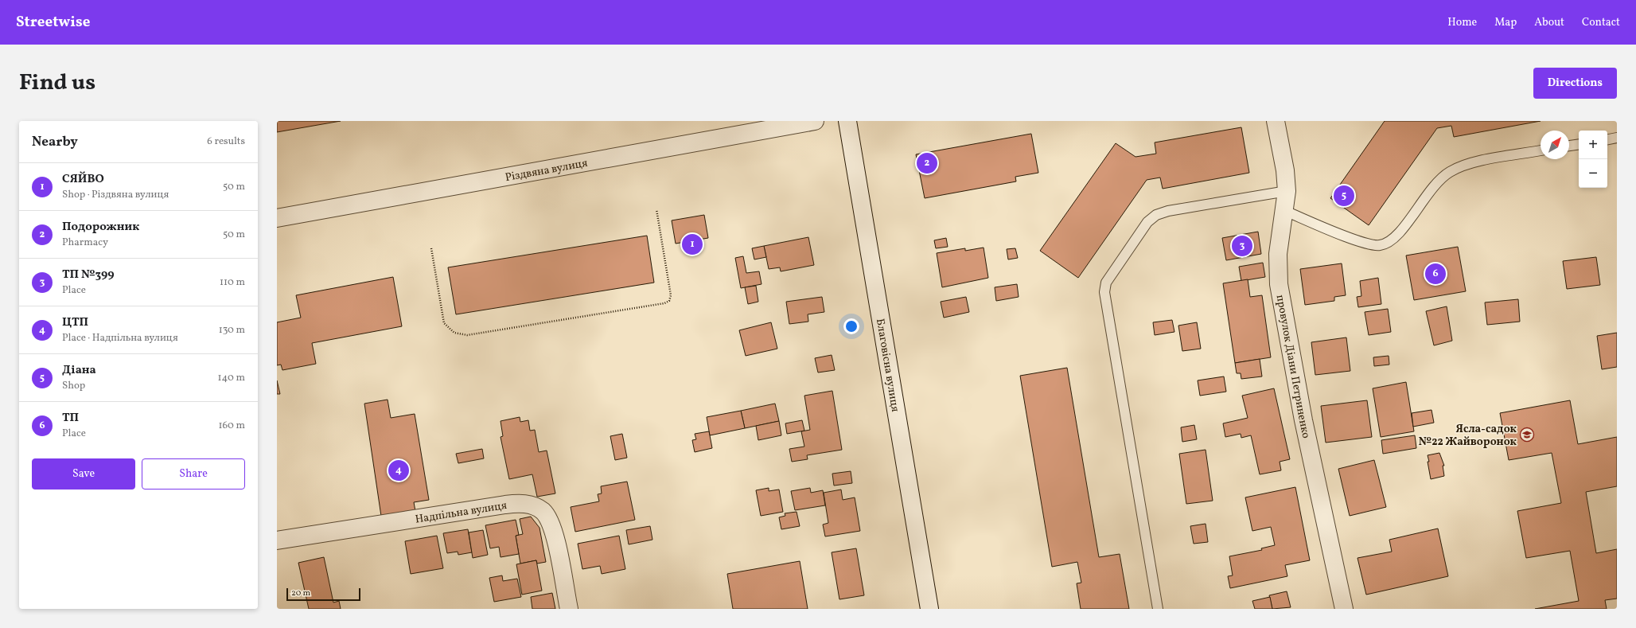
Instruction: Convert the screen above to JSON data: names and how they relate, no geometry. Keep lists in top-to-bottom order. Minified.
{"streets":{"street":["Різдвяна вулиця","Благовісна вулиця","провулок Діани Петриненко","Надпільна вулиця"]},"places":{"school or university":["Ясла-садок №22 Жайворонок"]},"scale_bar":"20 m","north":"top right","page":{"header":"Streetwise","nav":["Home","Map","About","Contact"],"title":"Find us","buttons":["Directions",["Save","Share"]],"heading":["Nearby","6 results"],"map_buttons":["+","−"],"pins":["2","5","1","3","6","4"],"list":[{"mark":"1","name":"СЯЙВО","note":"Shop · Різдвяна вулиця","value":"50 m"},{"mark":"2","name":"Подорожник","note":"Pharmacy","value":"50 m"},{"mark":"3","name":"ТП №399","note":"Place","value":"110 m"},{"mark":"4","name":"ЦТП","note":"Place · Надпільна вулиця","value":"130 m"},{"mark":"5","name":"Діана","note":"Shop","value":"140 m"},{"mark":"6","name":"ТП","note":"Place","value":"160 m"}],"scale":"20 m"}}
